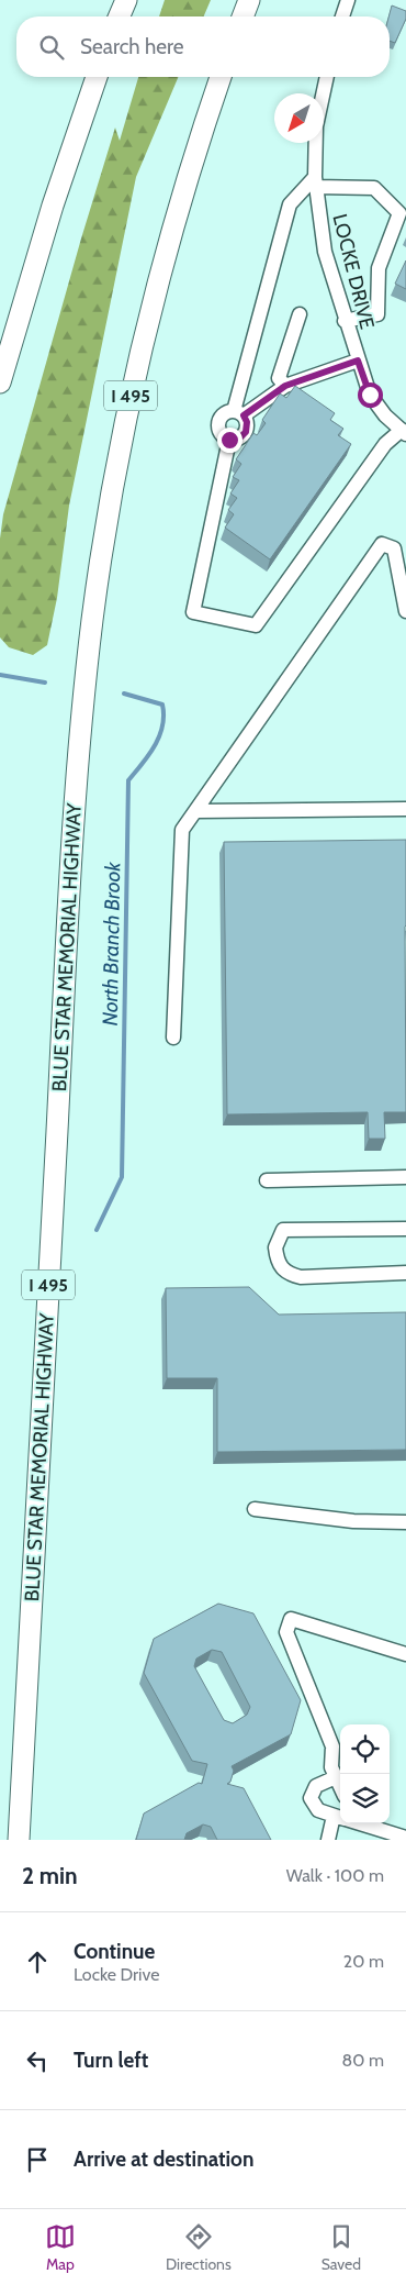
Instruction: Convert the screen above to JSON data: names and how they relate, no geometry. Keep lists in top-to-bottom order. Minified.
{"streets":{"highway":["I 495","BLUE STAR MEMORIAL HIGHWAY"],"street":["LOCKE DRIVE"]},"water":["North Branch Brook"],"north":"bottom left","page":{"search":"Search here","heading":["2 min","Walk · 100 m"],"list":[["Continue","Locke Drive","20 m"],["Turn left","80 m"],"Arrive at destination"],"nav":["Map","Directions","Saved"]}}
